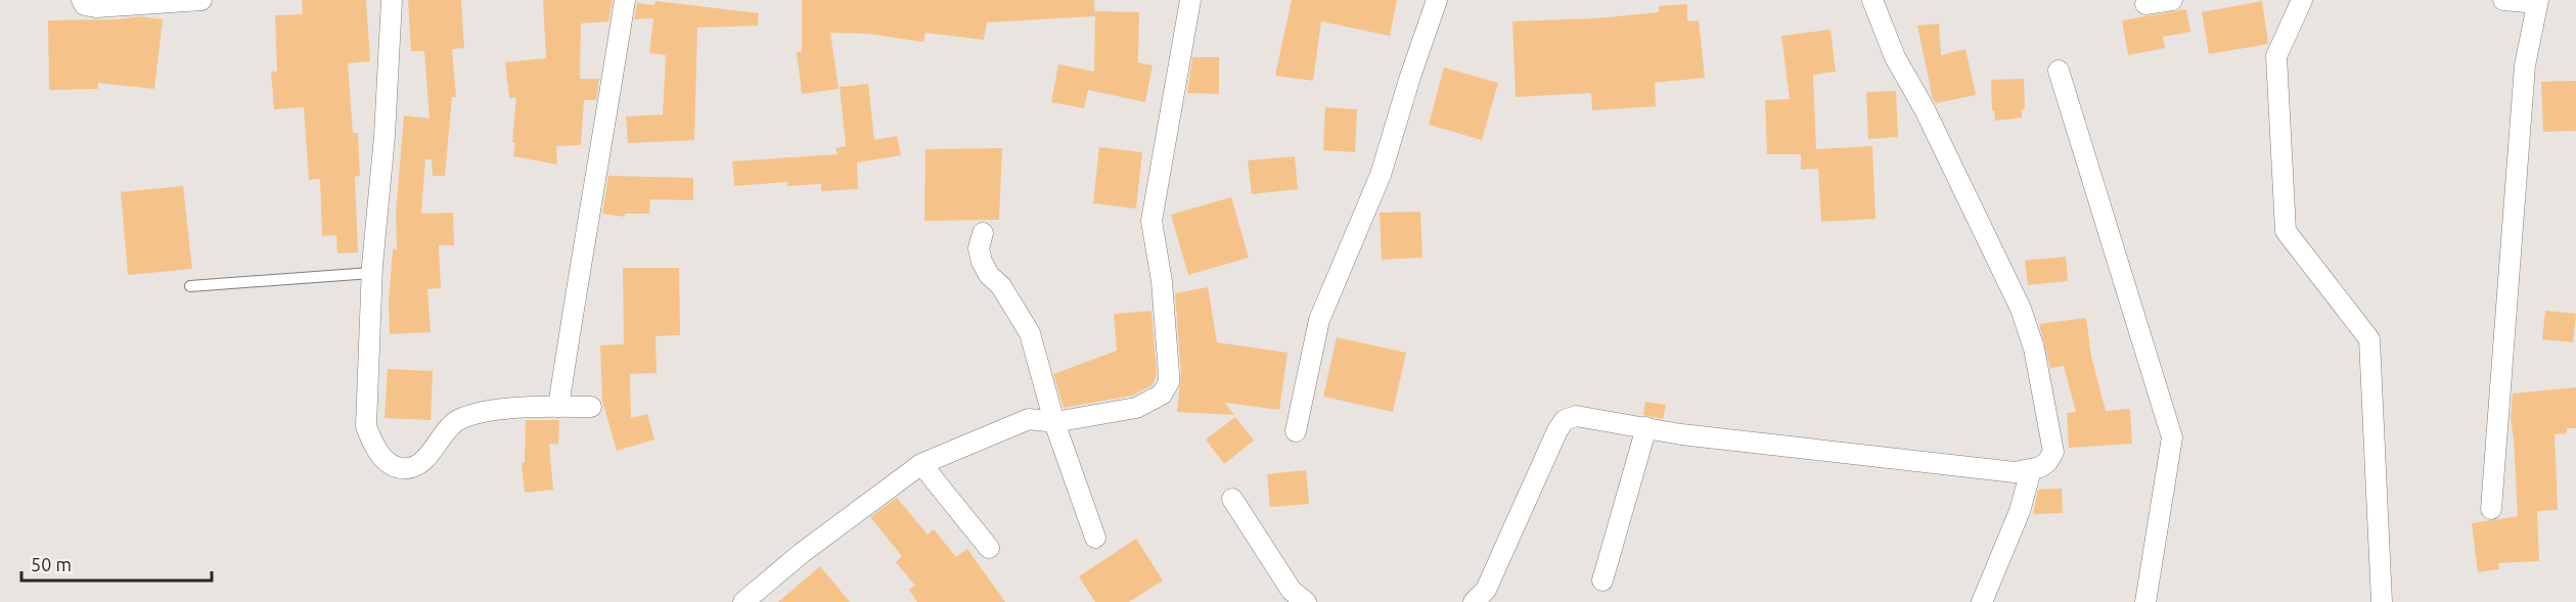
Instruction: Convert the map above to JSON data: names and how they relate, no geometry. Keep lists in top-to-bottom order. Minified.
{"scale_bar":"50 m"}
